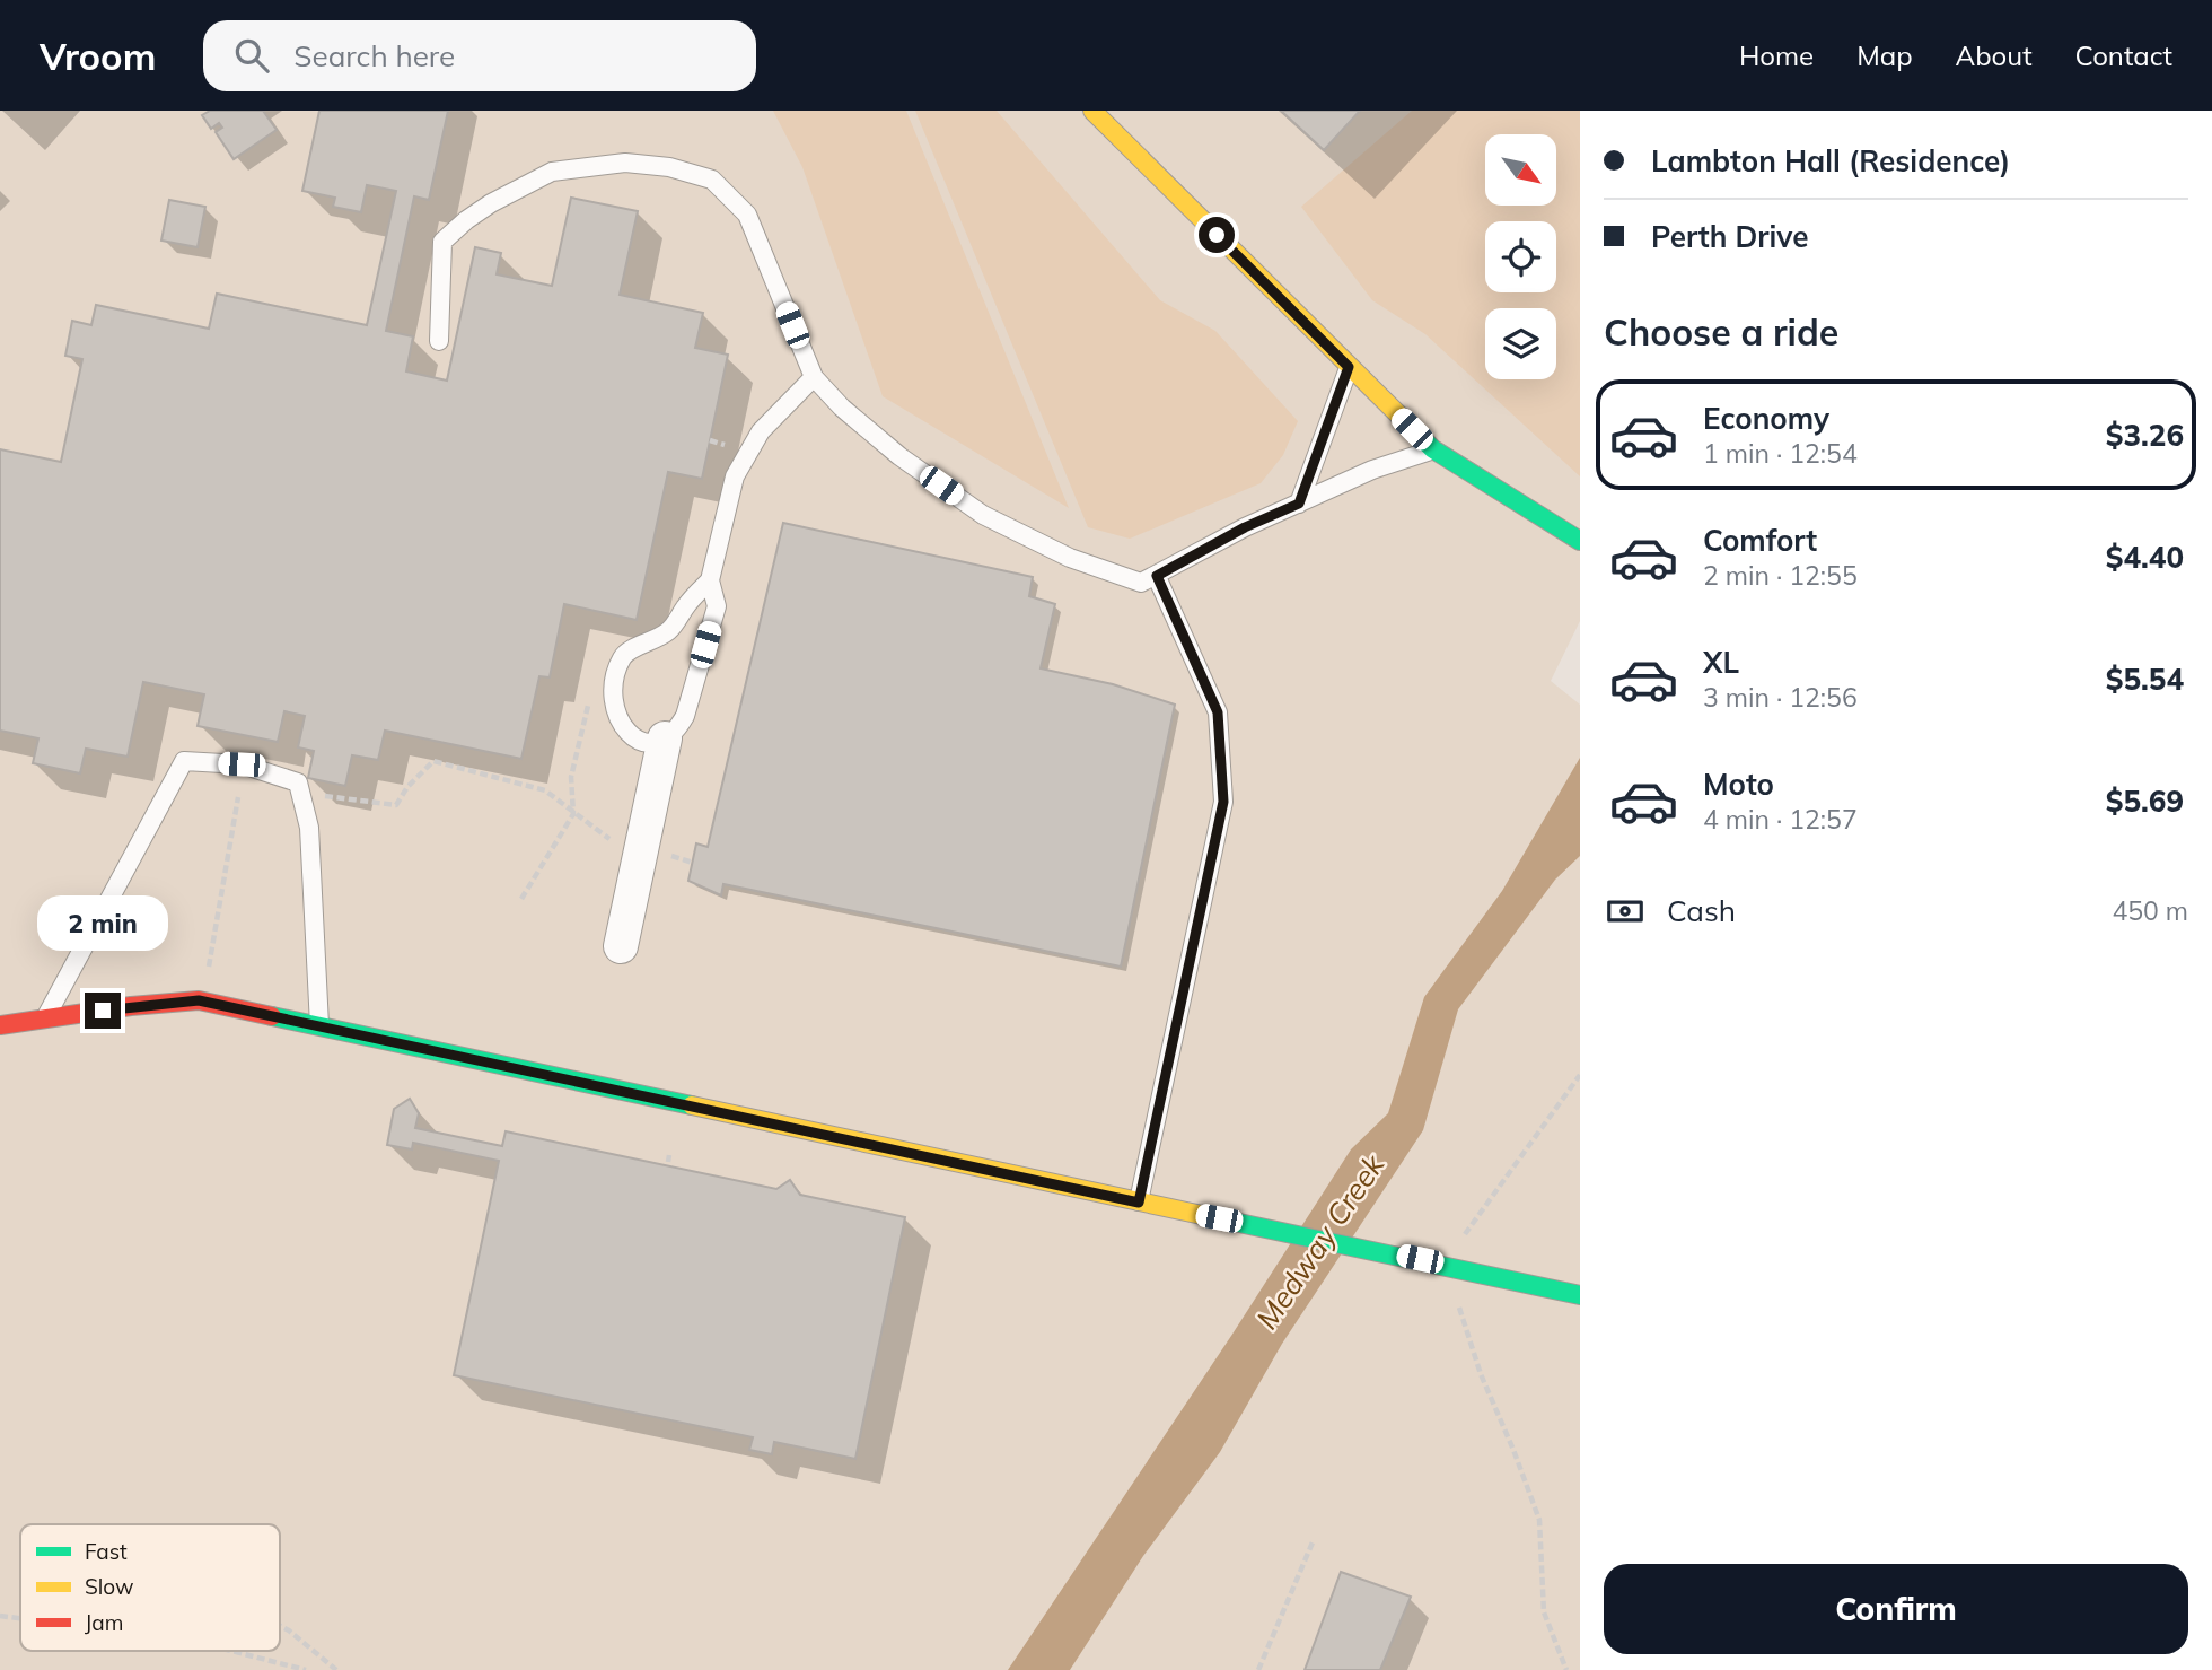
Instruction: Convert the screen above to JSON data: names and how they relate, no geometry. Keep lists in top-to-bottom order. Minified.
{"water":["Medway Creek"],"legend":["Fast","Slow","Jam"],"north":"bottom right","page":{"header":"Vroom","search":"Search here","nav":["Home","Map","About","Contact"],"banner":["Lambton Hall (Residence)","Perth Drive"],"heading":"Choose a ride","list":[{"name":"Economy","note":"1 min · 12:54","value":"$3.26"},{"name":"Comfort","note":"2 min · 12:55","value":"$4.40"},{"name":"XL","note":"3 min · 12:56","value":"$5.54"},{"name":"Moto","note":"4 min · 12:57","value":"$5.69"}],"pay":["Cash","450 m"],"bubble":"2 min","buttons":"Confirm"}}
